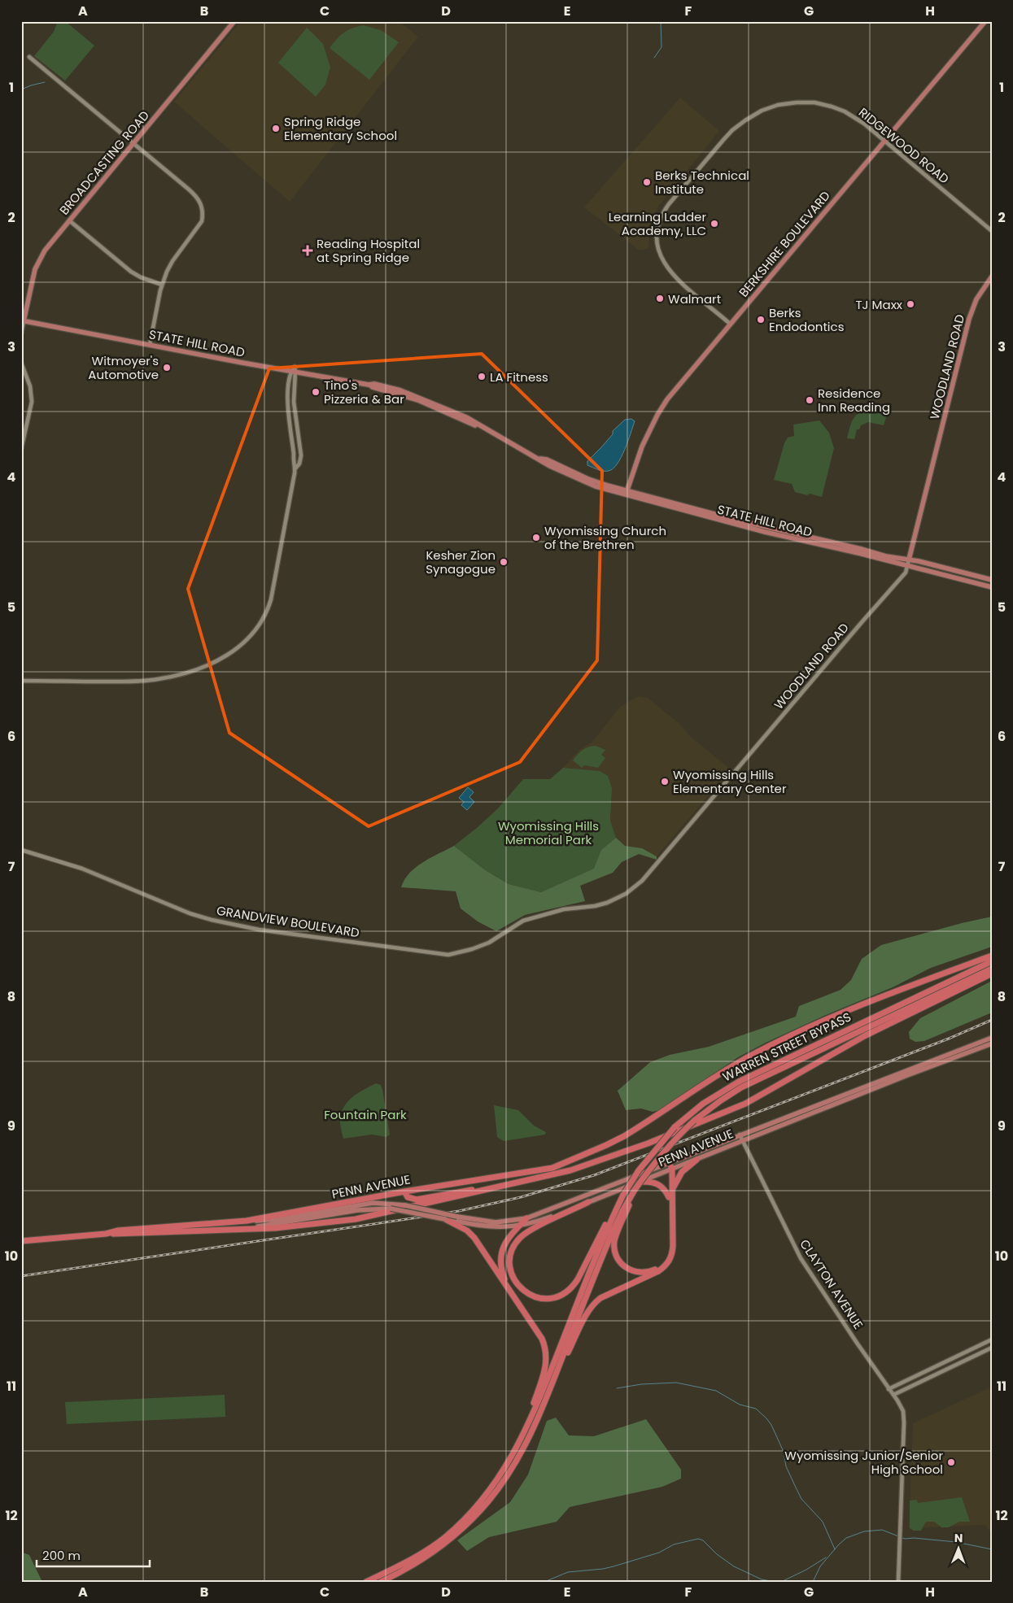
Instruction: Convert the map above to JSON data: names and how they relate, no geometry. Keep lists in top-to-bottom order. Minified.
{"streets":{"highway":["WARREN STREET BYPASS","PENN AVENUE"],"main road":["BROADCASTING ROAD","BERKSHIRE BOULEVARD","STATE HILL ROAD","WOODLAND ROAD"],"street":["RIDGEWOOD ROAD","GRANDVIEW BOULEVARD","CLAYTON AVENUE"]},"crossings":[["RIDGEWOOD ROAD","BERKSHIRE BOULEVARD"],["BROADCASTING ROAD","STATE HILL ROAD"],["BERKSHIRE BOULEVARD","STATE HILL ROAD"],["STATE HILL ROAD","WOODLAND ROAD"],["WOODLAND ROAD","GRANDVIEW BOULEVARD"],["PENN AVENUE","CLAYTON AVENUE"]],"parks":["Wyomissing Hills Memorial Park","Fountain Park"],"places":{"other":["Spring Ridge Elementary School","Berks Technical Institute","Learning Ladder Academy, LLC","Walmart","TJ Maxx","Berks Endodontics","Witmoyer's Automotive","LA Fitness","Tino's Pizzeria & Bar","Residence Inn Reading","Wyomissing Church of the Brethren","Kesher Zion Synagogue","Wyomissing Hills Elementary Center","Wyomissing Junior/Senior High School"],"health":["Reading Hospital at Spring Ridge"]},"scale_bar":"200 m","north":"top","grid":{"columns":["A","B","C","D","E","F","G","H"],"rows":["1","2","3","4","5","6","7","8","9","10","11","12"]}}
